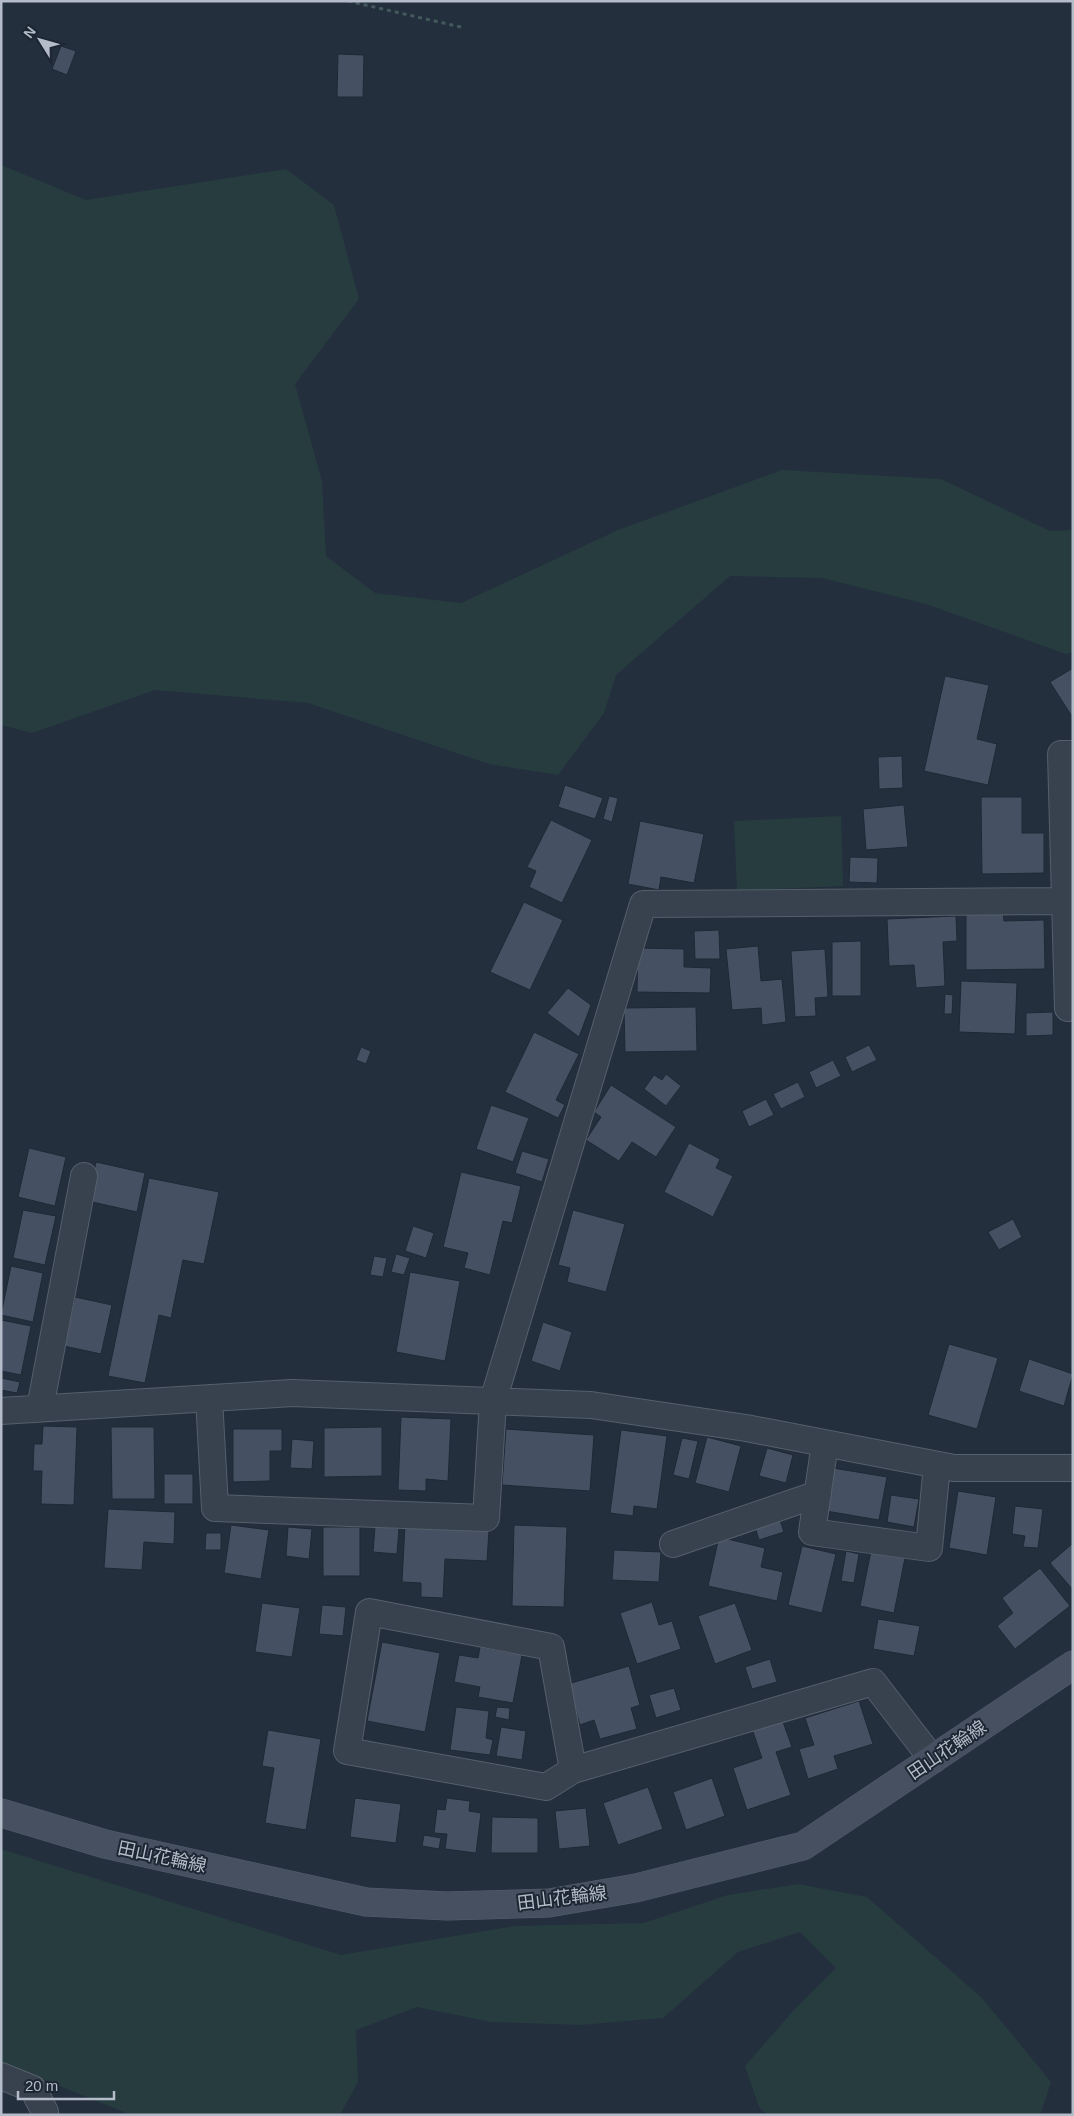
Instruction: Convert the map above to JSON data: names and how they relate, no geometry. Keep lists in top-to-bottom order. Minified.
{"streets":{"main road":["田山花輪線"]},"scale_bar":"20 m","north":"top left"}
